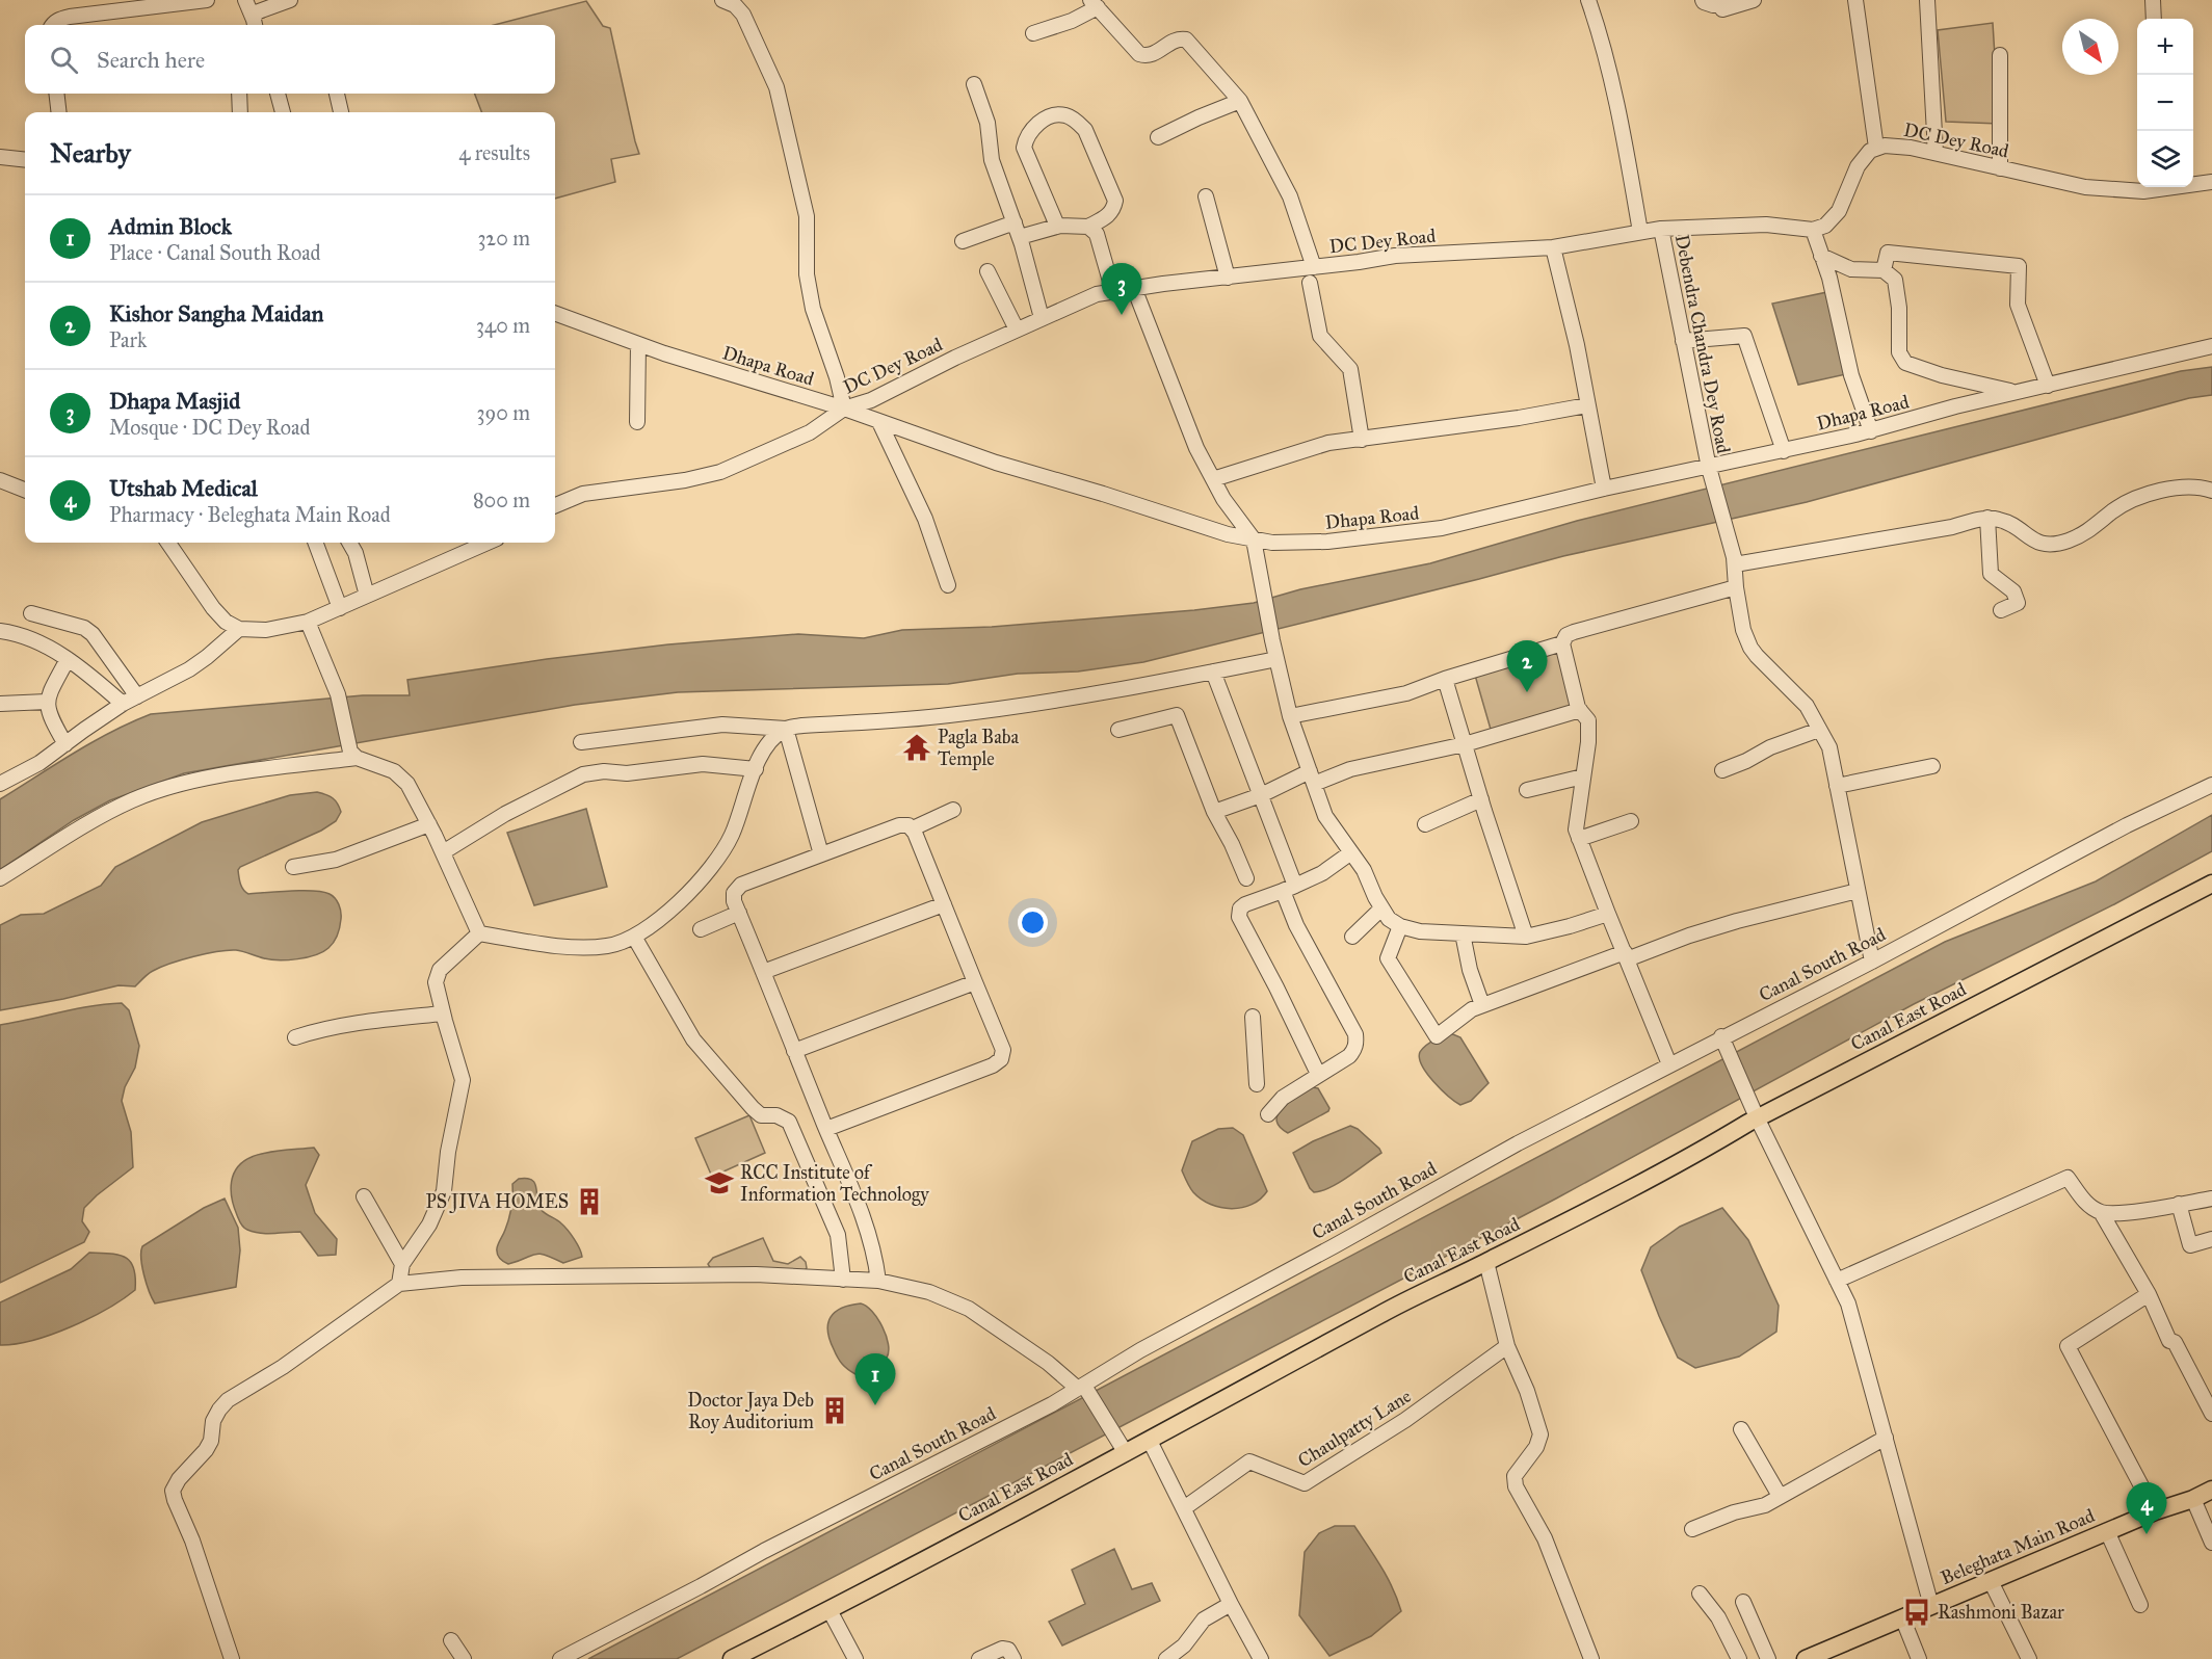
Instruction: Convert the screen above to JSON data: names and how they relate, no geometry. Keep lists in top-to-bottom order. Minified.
{"streets":{"main road":["Canal East Road","Beleghata Main Road"],"street":["DC Dey Road","Debendra Chandra Dey Road","Dhapa Road","Canal South Road","Chaulpatty Lane"]},"crossings":[["DC Dey Road","Debendra Chandra Dey Road"],["DC Dey Road","Dhapa Road"],["Debendra Chandra Dey Road","Dhapa Road"],["Debendra Chandra Dey Road","Canal South Road"]],"places":{"temple":["Pagla Baba Temple"],"school or university":["RCC Institute of Information Technology"],"building":["PS JIVA HOMES","Doctor Jaya Deb Roy Auditorium"],"bus stop":["Rashmoni Bazar"]},"north":"bottom right","page":{"map_buttons":["+","−"],"search":"Search here","heading":["Nearby","4 results"],"list":[{"mark":"1","name":"Admin Block","note":"Place · Canal South Road","value":"320 m"},{"mark":"2","name":"Kishor Sangha Maidan","note":"Park","value":"340 m"},{"mark":"3","name":"Dhapa Masjid","note":"Mosque · DC Dey Road","value":"390 m"},{"mark":"4","name":"Utshab Medical","note":"Pharmacy · Beleghata Main Road","value":"800 m"}],"pins":["3","2","1","4"]}}
